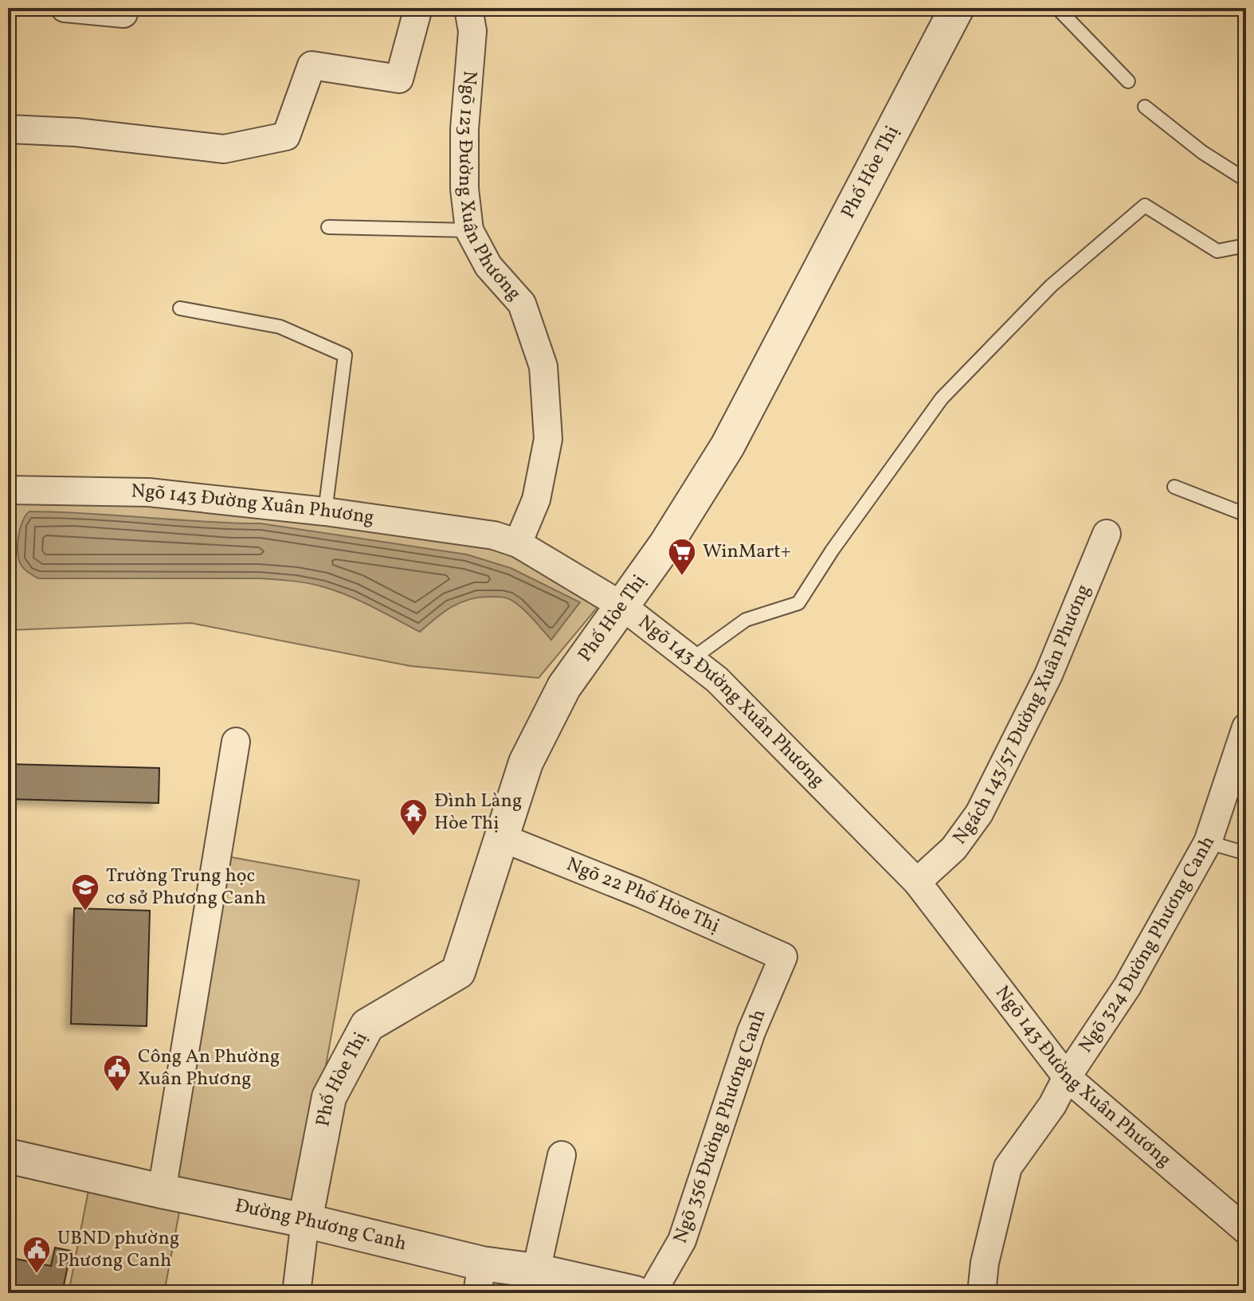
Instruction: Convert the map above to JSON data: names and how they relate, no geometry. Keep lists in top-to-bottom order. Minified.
{"streets":{"street":["Phố Hòe Thị","Ngõ 123 Đường Xuân Phương","Ngõ 143 Đường Xuân Phương","Ngách 143/57 Đường Xuân Phương","Ngõ 22 Phố Hòe Thị","Ngõ 324 Đường Phương Canh","Ngõ 356 Đường Phương Canh","Đường Phương Canh"]},"crossings":[["Phố Hòe Thị","Ngõ 143 Đường Xuân Phương"],["Phố Hòe Thị","Ngõ 22 Phố Hòe Thị"],["Phố Hòe Thị","Đường Phương Canh"],["Ngõ 123 Đường Xuân Phương","Ngõ 143 Đường Xuân Phương"],["Ngõ 143 Đường Xuân Phương","Ngách 143/57 Đường Xuân Phương"],["Ngõ 143 Đường Xuân Phương","Ngõ 324 Đường Phương Canh"],["Ngõ 22 Phố Hòe Thị","Ngõ 356 Đường Phương Canh"]],"places":{"supermarket":["WinMart+"],"temple":["Đình Làng Hòe Thị"],"school or university":["Trường Trung học cơ sở Phương Canh"],"public building":["Công An Phường Xuân Phương","UBND phường Phương Canh"]}}
